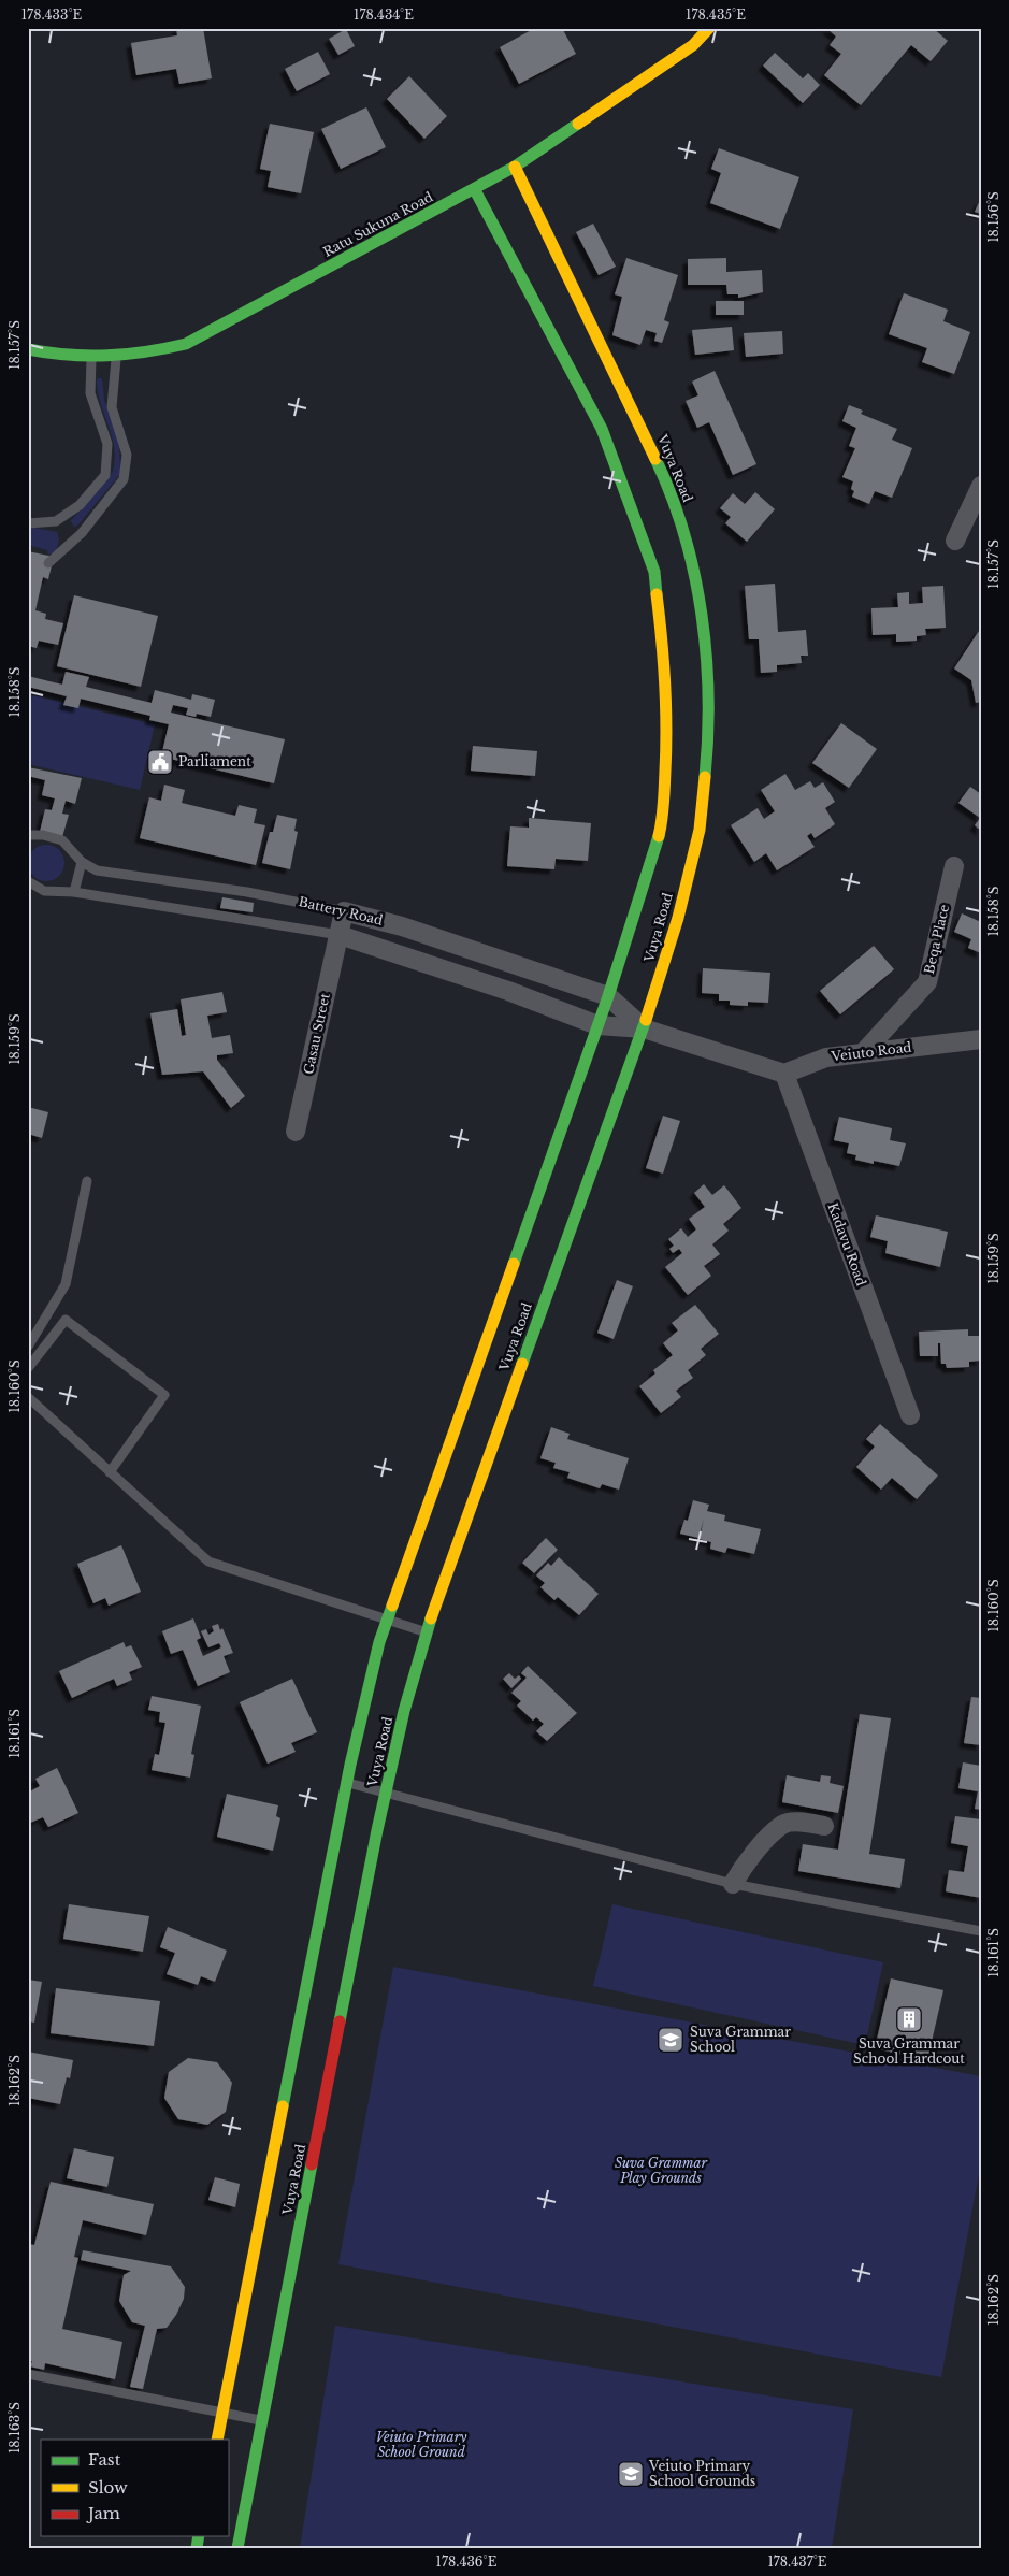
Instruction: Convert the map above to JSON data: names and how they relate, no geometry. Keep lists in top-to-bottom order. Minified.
{"streets":{"main road":["Ratu Sukuna Road","Vuya Road"],"street":["Battery Road","Beqa Place","Gasau Street","Veiuto Road","Kadavu Road"]},"crossings":[["Ratu Sukuna Road","Vuya Road"],["Vuya Road","Battery Road"],["Battery Road","Gasau Street"],["Beqa Place","Veiuto Road"],["Veiuto Road","Kadavu Road"]],"parks":["Suva Grammar Play Grounds","Veiuto Primary School Ground"],"places":{"public building":["Parliament"],"building":["Suva Grammar School Hardcout"],"school or university":["Suva Grammar School","Veiuto Primary School Grounds"]},"legend":["Fast","Slow","Jam"],"coordinates":["178.433°E","178.434°E","178.435°E","18.156°S","18.157°S","18.158°S","18.159°S","18.160°S","18.161°S","18.162°S","18.163°S","178.436°E","178.437°E"]}
